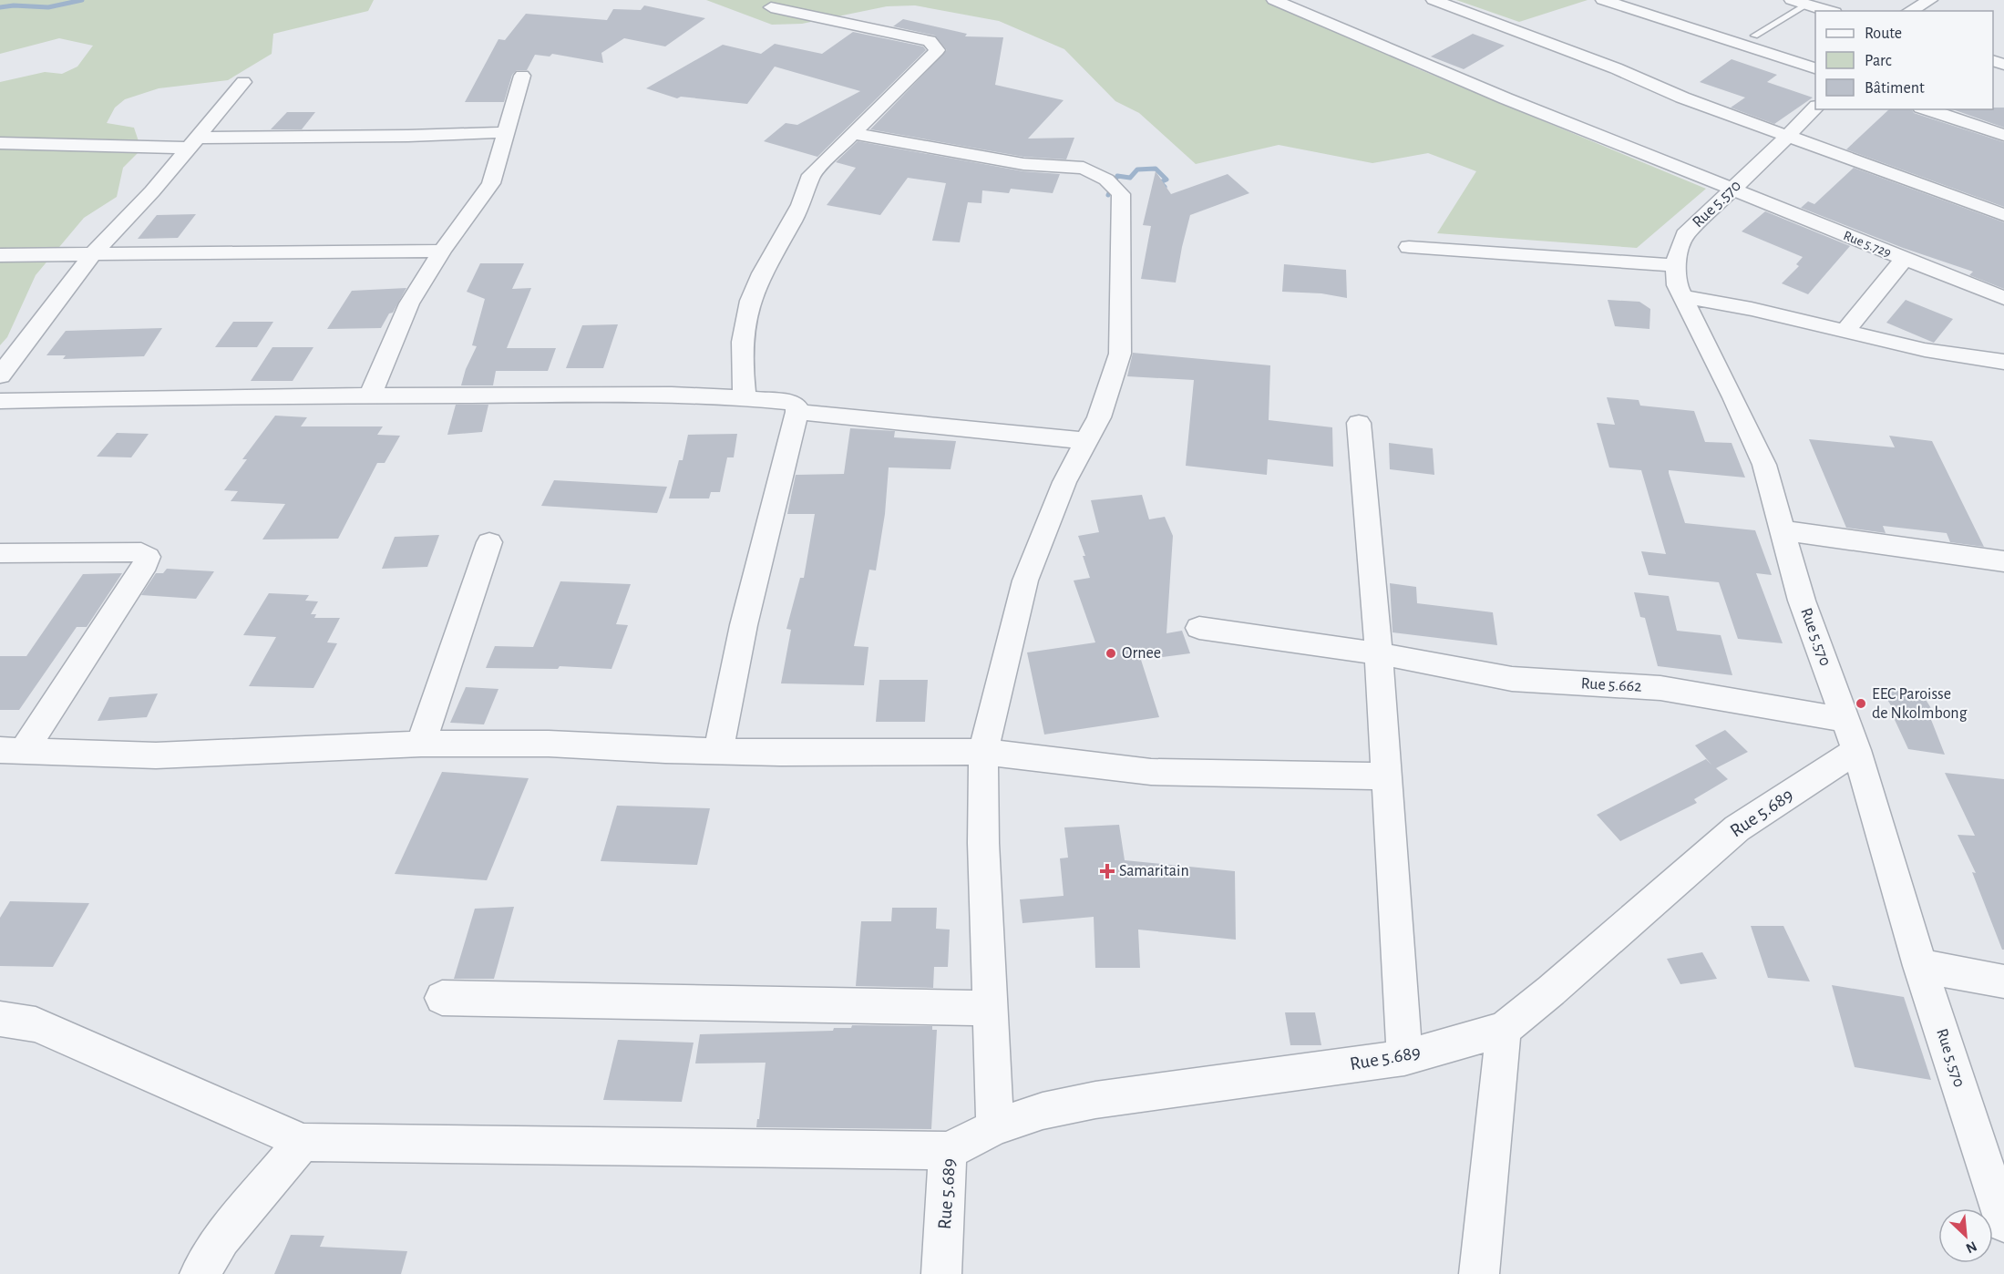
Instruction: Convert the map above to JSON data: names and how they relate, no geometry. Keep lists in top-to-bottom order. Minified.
{"streets":{"street":["Rue 5.570","Rue 5.729","Rue 5.662","Rue 5.689"]},"crossings":[["Rue 5.570","Rue 5.729"],["Rue 5.570","Rue 5.662"],["Rue 5.570","Rue 5.689"],["Rue 5.662","Rue 5.689"]],"places":{"other":["Ornee","EEC Paroisse de Nkolmbong"],"health":["Samaritain"]},"legend":["Route","Parc","Bâtiment"],"north":"bottom right"}
